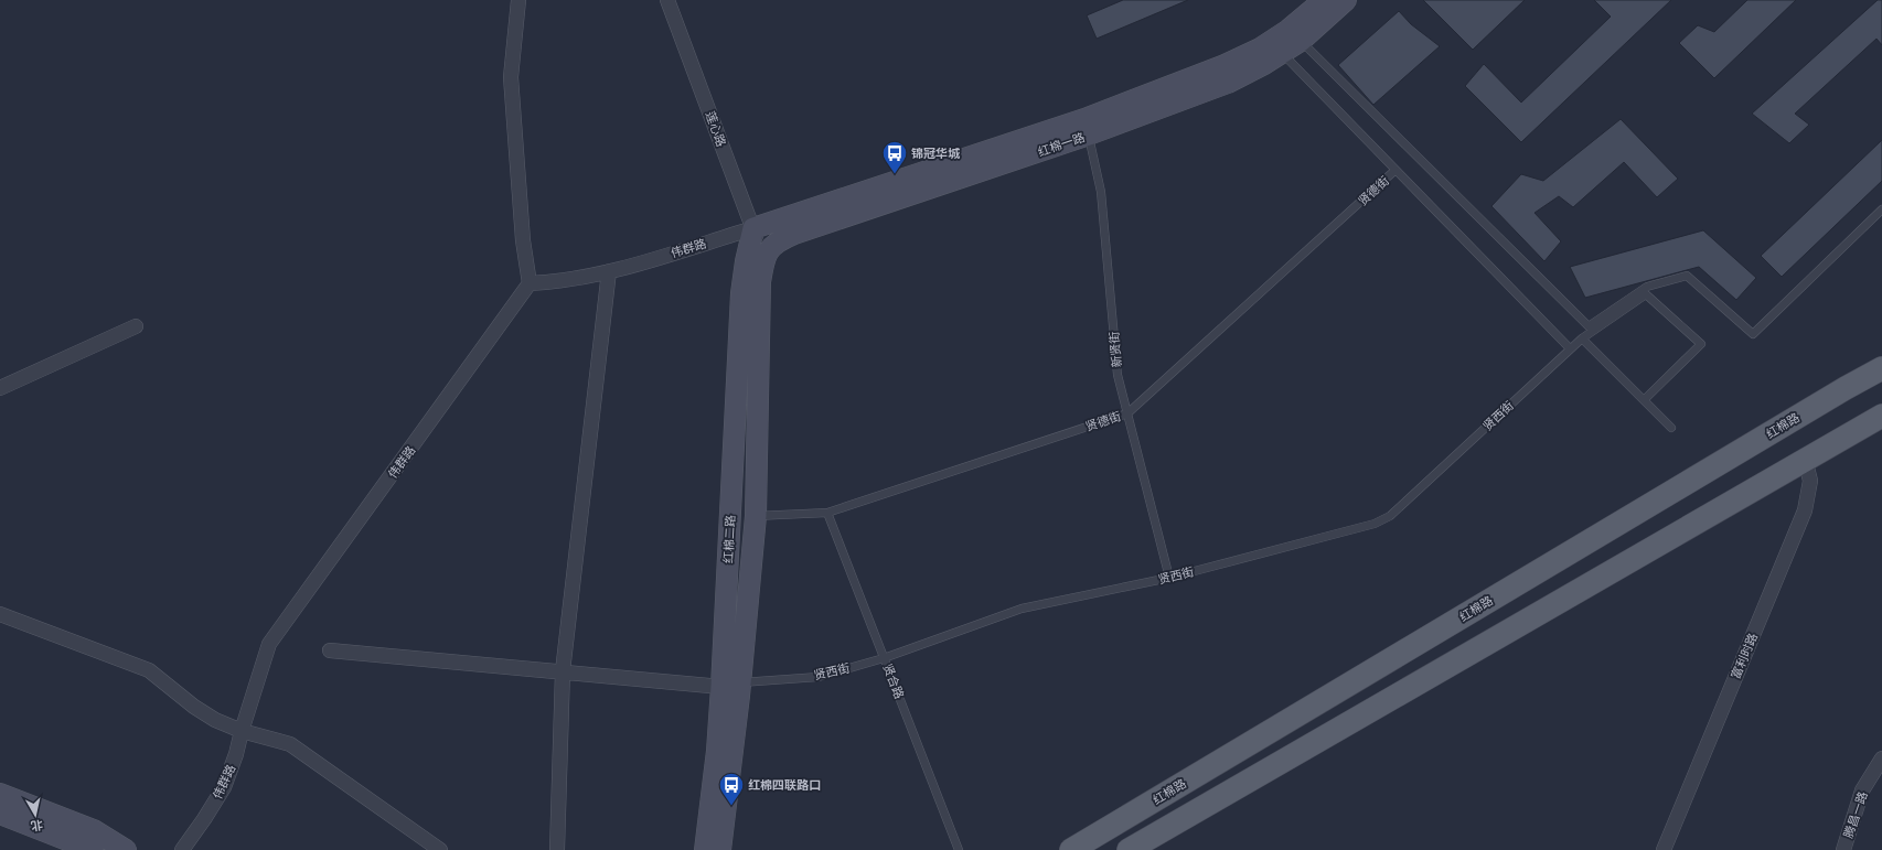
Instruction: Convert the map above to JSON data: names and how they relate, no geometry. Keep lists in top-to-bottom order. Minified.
{"streets":{"main road":["红棉一路","红棉路","红棉二路"],"street":["莲心路","伟群路","富利时路","腾昌一路"],"lane":["贤德街","新贤街","贤西街","贤合路"]},"crossings":[["莲心路","红棉一路"],["莲心路","伟群路"],["莲心路","红棉二路"],["红棉一路","伟群路"],["红棉一路","新贤街"],["红棉一路","红棉二路"],["贤德街","新贤街"],["贤德街","红棉二路"],["贤德街","贤合路"],["伟群路","红棉二路"],["新贤街","贤西街"],["贤西街","红棉二路"],["贤西街","贤合路"]],"places":{"bus stop":["锦冠华城","红棉四联路口"]},"north":"bottom"}
